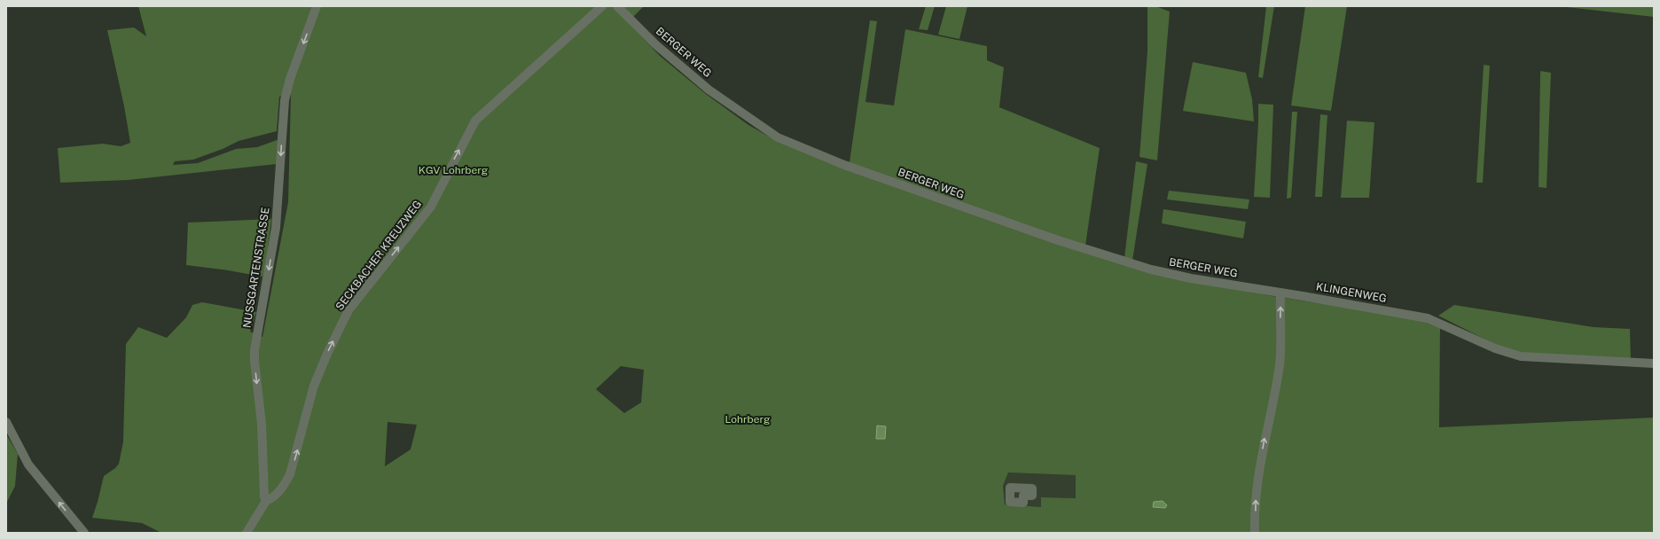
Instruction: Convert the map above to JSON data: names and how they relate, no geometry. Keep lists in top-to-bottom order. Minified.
{"streets":{"street":["BERGER WEG","SECKBACHER KREUZWEG","NUSSGARTENSTRASSE","KLINGENWEG"]},"crossings":[["BERGER WEG","KLINGENWEG"],["SECKBACHER KREUZWEG","NUSSGARTENSTRASSE"]],"one_way":["SECKBACHER KREUZWEG","NUSSGARTENSTRASSE"],"parks":["KGV Lohrberg","Lohrberg"]}
